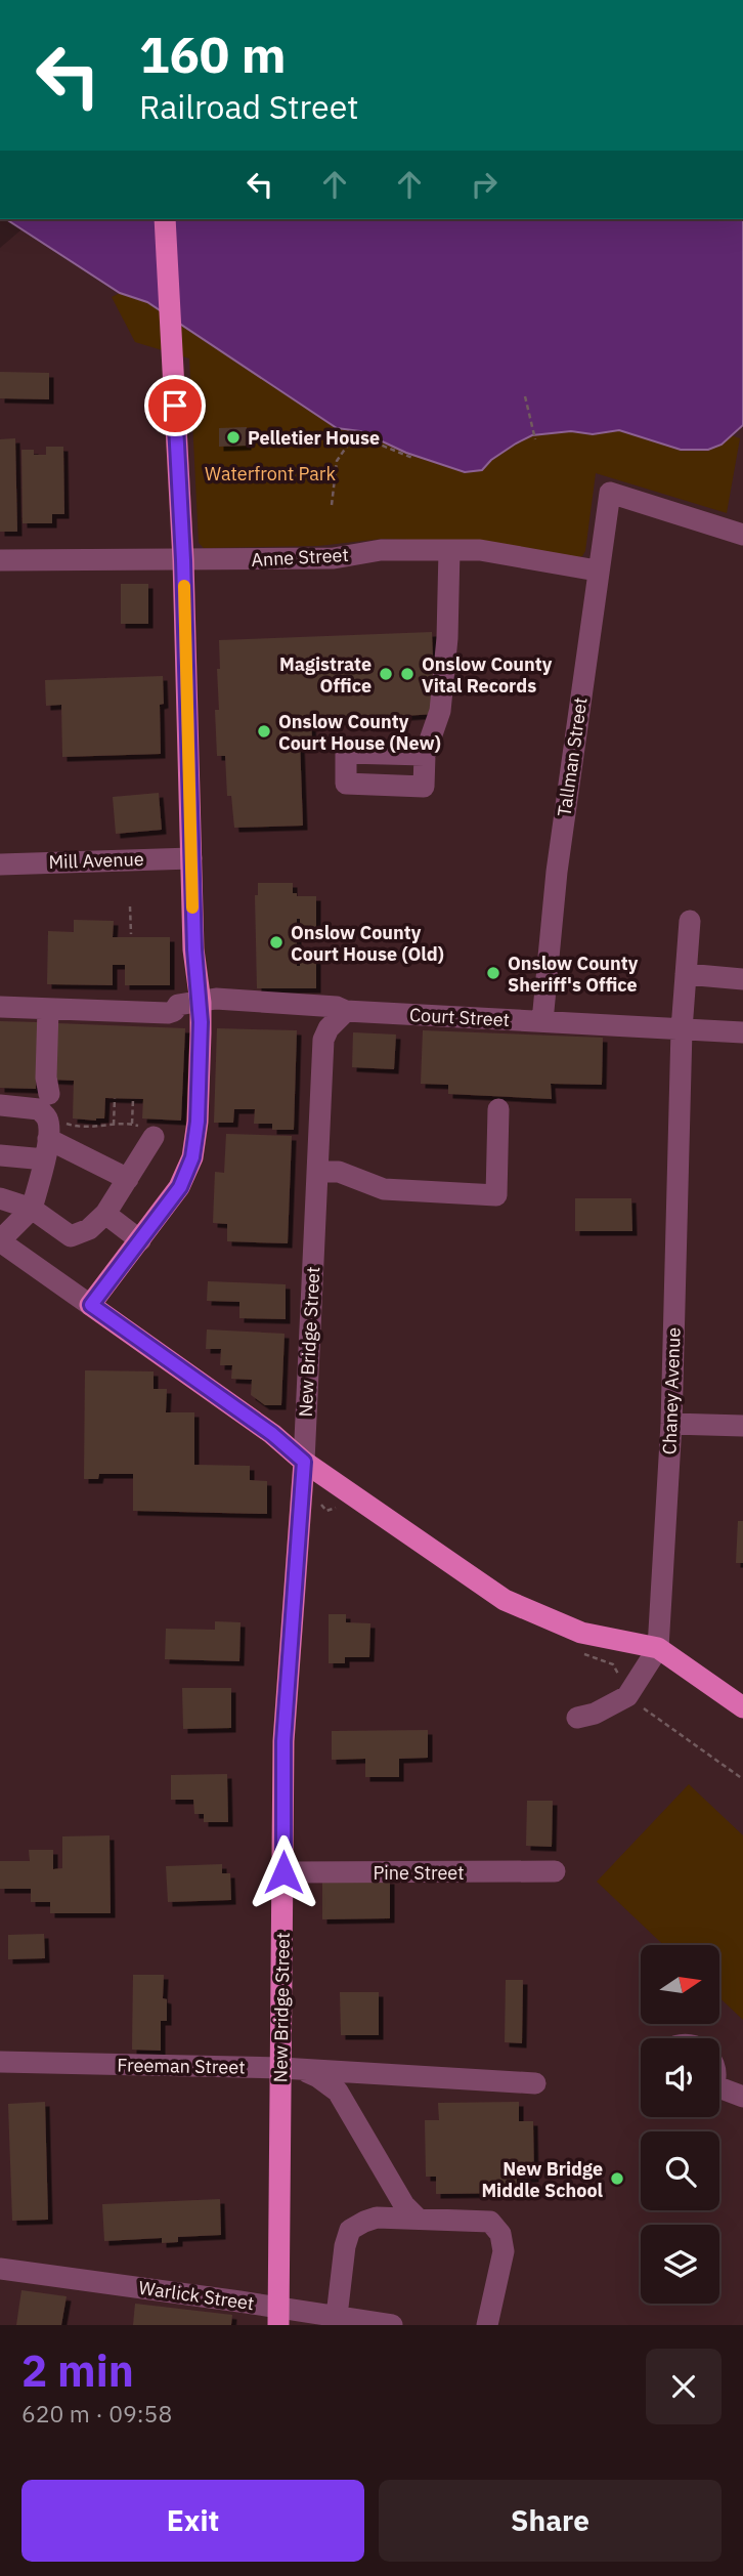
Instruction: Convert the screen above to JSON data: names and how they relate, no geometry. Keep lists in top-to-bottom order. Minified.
{"streets":{"main road":["New Bridge Street"],"street":["Anne Street","Tallman Street","Mill Avenue","Court Street","Chaney Avenue","Pine Street","Freeman Street","Warlick Street"]},"crossings":[["Anne Street","Tallman Street"],["Tallman Street","Court Street"],["Court Street","New Bridge Street"],["Court Street","Chaney Avenue"],["New Bridge Street","Pine Street"],["New Bridge Street","Freeman Street"],["New Bridge Street","Warlick Street"]],"parks":["Waterfront Park"],"places":["Pelletier House","Magistrate Office","Onslow County Vital Records","Onslow County Court House (New)","Onslow County Court House (Old)","Onslow County Sheriff's Office","New Bridge Middle School"],"north":"right","page":{"turn":["160 m","Railroad Street"],"heading":["2 min","620 m · 09:58"],"buttons":["Exit","Share"]}}
